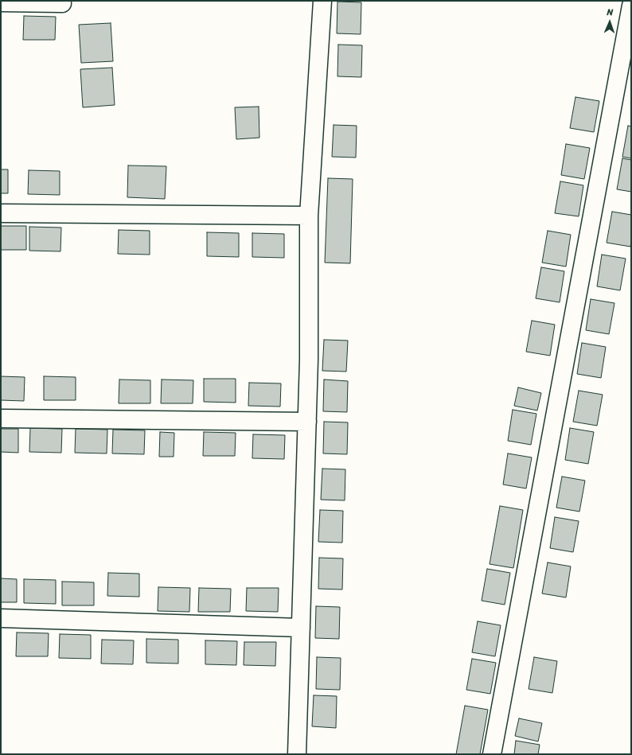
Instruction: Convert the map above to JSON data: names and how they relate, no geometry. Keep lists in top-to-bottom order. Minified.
{"north":"top"}
